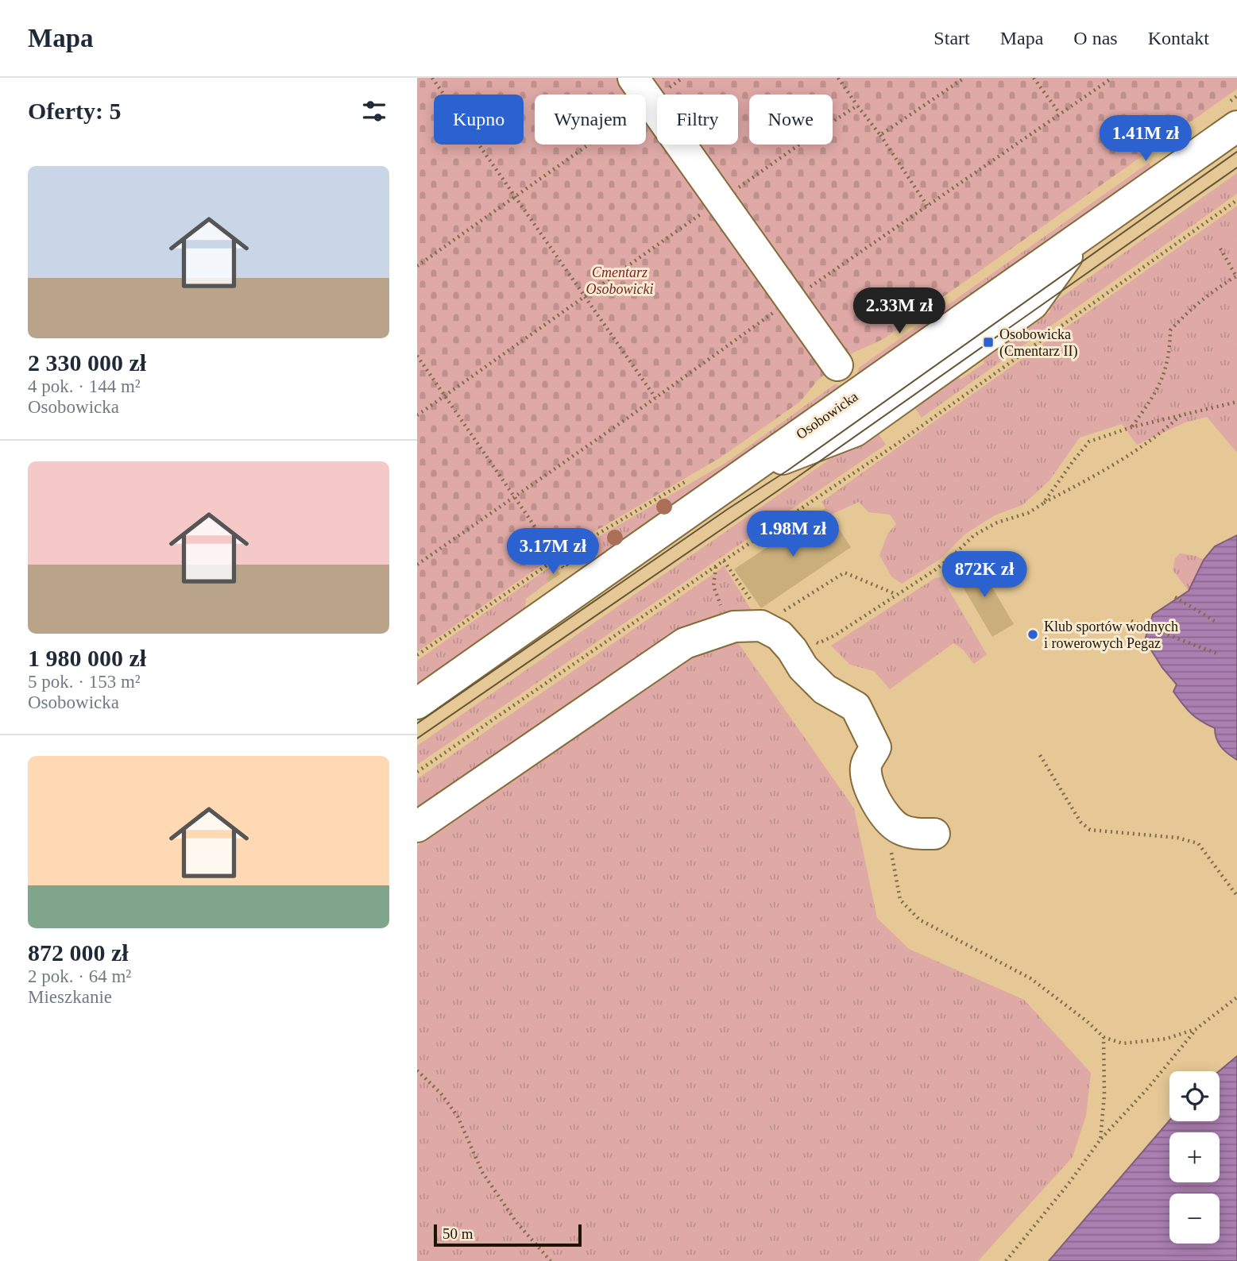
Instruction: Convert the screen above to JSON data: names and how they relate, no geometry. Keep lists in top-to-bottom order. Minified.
{"streets":{"street":["Osobowicka"]},"parks":["Cmentarz Osobowicki"],"places":{"transit":["Osobowicka (Cmentarz II)"],"other":["Klub sportów wodnych i rowerowych Pegaz"]},"scale_bar":"50 m","page":{"header":"Mapa","nav":["Start","Mapa","O nas","Kontakt"],"heading":"Oferty: 5","chip":["Kupno","Wynajem","Filtry","Nowe"],"price":["1.41M zł","2.33M zł","1.98M zł","3.17M zł","872K zł"],"list":[{"name":"2 330 000 zł","note":"4 pok. · 144 m² · Osobowicka"},{"name":"1 980 000 zł","note":"5 pok. · 153 m² · Osobowicka"},{"name":"872 000 zł","note":"2 pok. · 64 m² · Mieszkanie"}],"map_buttons":["+","−"],"scale":"50 m"}}
